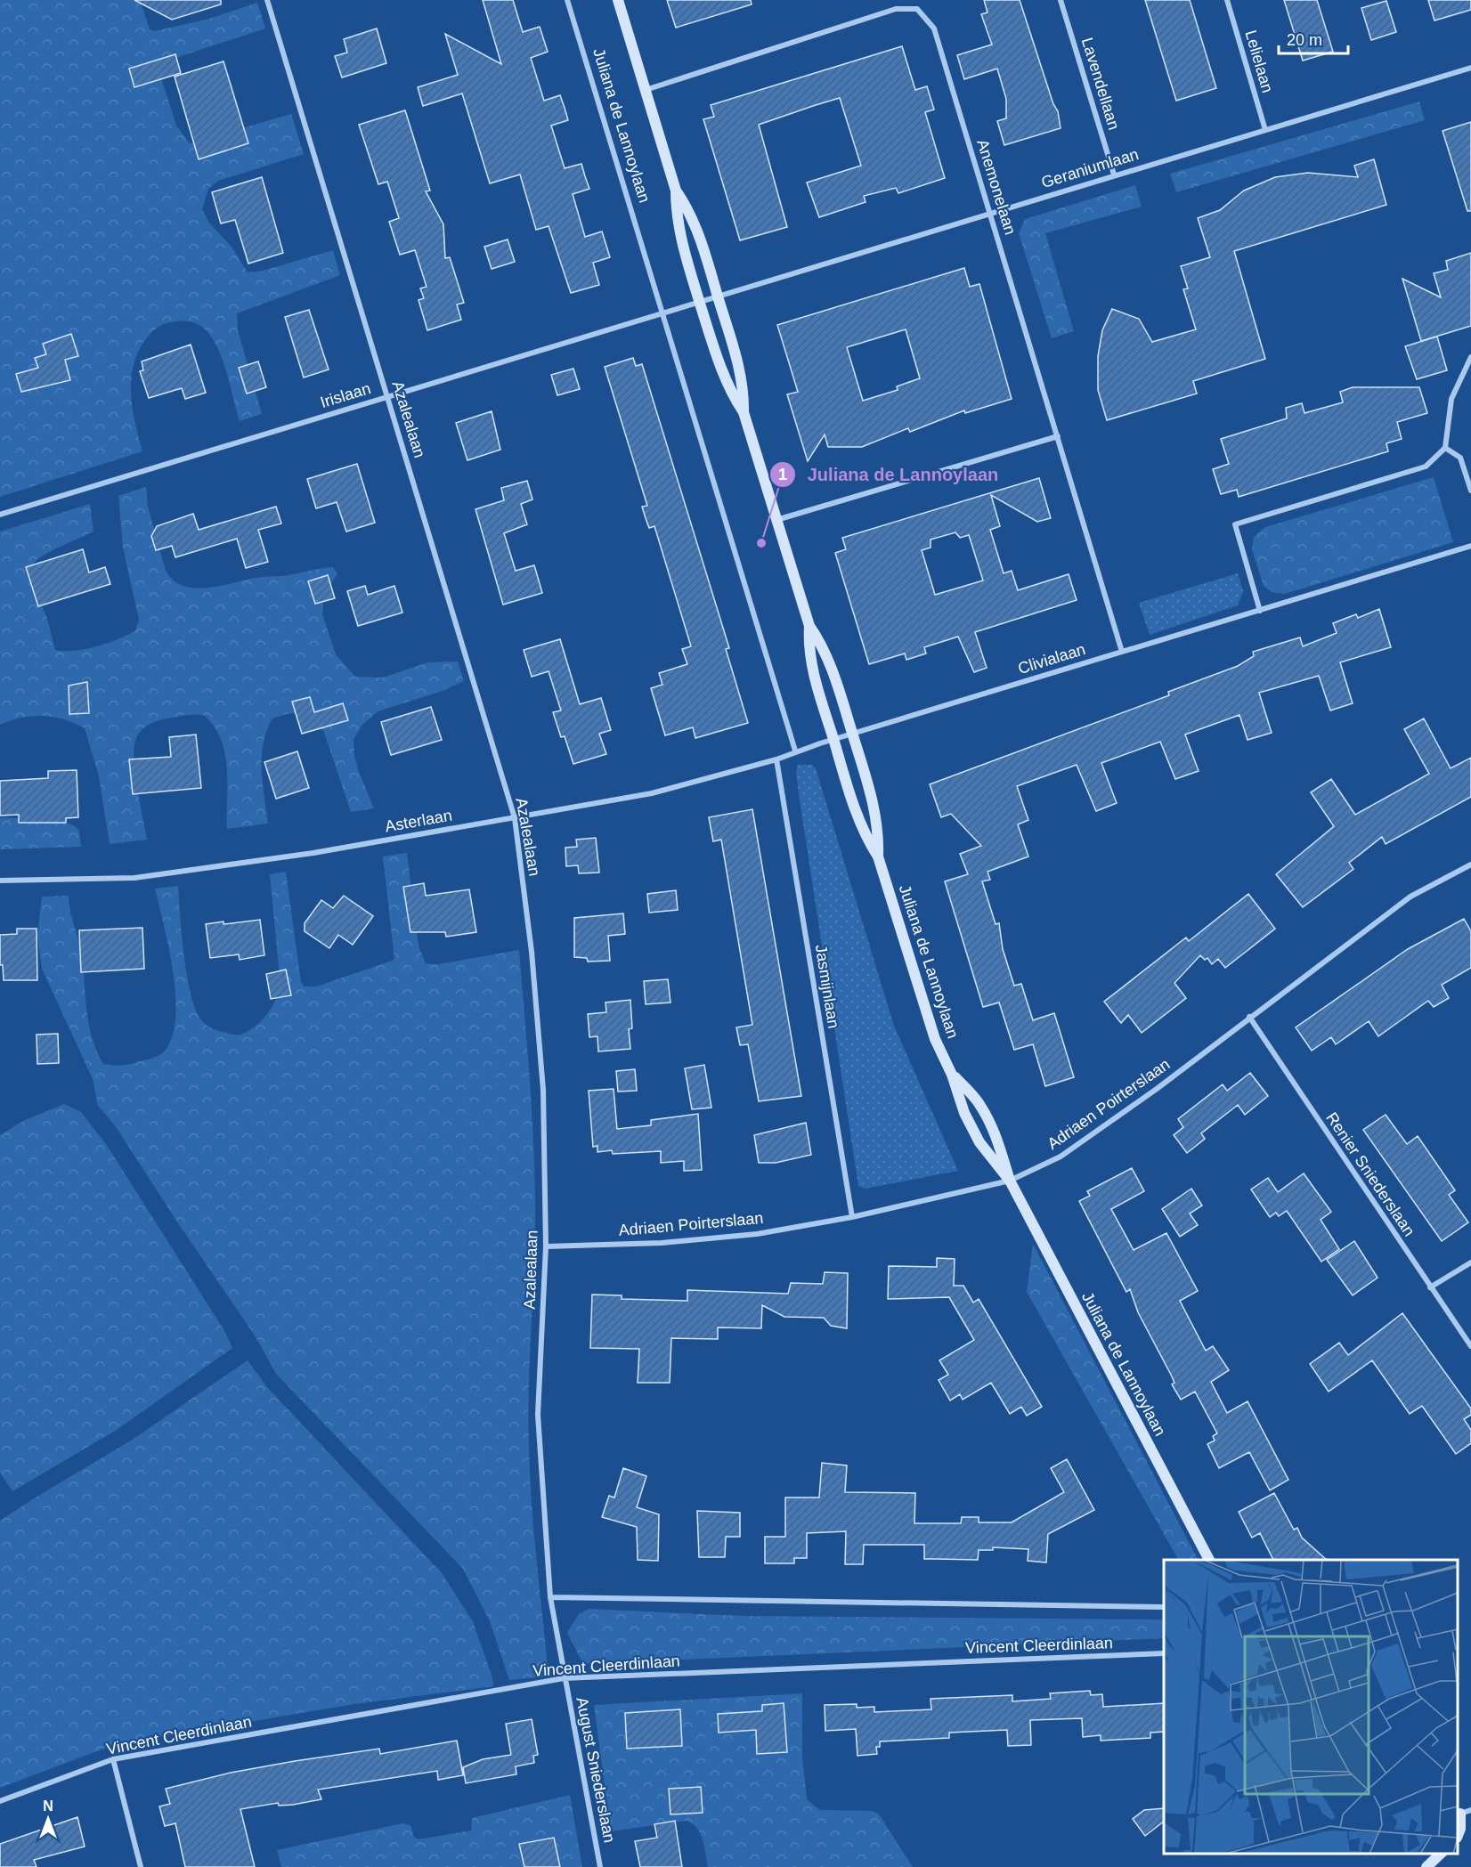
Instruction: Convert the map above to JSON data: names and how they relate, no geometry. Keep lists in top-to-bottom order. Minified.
{"streets":{"street":["Lelielaan","Lavendellaan","Juliana de Lannoylaan","Geraniumlaan","Anemonelaan","Irislaan","Azalealaan","Clivialaan","Asterlaan","Jasmijnlaan","Adriaen Poirterslaan","Renier Sniederslaan","Vincent Cleerdinlaan","August Sniederslaan"]},"crossings":[["Lelielaan","Geraniumlaan"],["Lavendellaan","Geraniumlaan"],["Juliana de Lannoylaan","Geraniumlaan"],["Juliana de Lannoylaan","Anemonelaan"],["Juliana de Lannoylaan","Irislaan"],["Juliana de Lannoylaan","Clivialaan"],["Juliana de Lannoylaan","Asterlaan"],["Juliana de Lannoylaan","Adriaen Poirterslaan"],["Geraniumlaan","Anemonelaan"],["Geraniumlaan","Irislaan"],["Anemonelaan","Clivialaan"],["Irislaan","Azalealaan"],["Azalealaan","Asterlaan"],["Azalealaan","Adriaen Poirterslaan"],["Azalealaan","Vincent Cleerdinlaan"],["Azalealaan","August Sniederslaan"],["Clivialaan","Asterlaan"],["Asterlaan","Jasmijnlaan"],["Jasmijnlaan","Adriaen Poirterslaan"],["Adriaen Poirterslaan","Renier Sniederslaan"],["Vincent Cleerdinlaan","August Sniederslaan"]],"places":["Juliana de Lannoylaan"],"scale_bar":"20 m","north":"top"}
